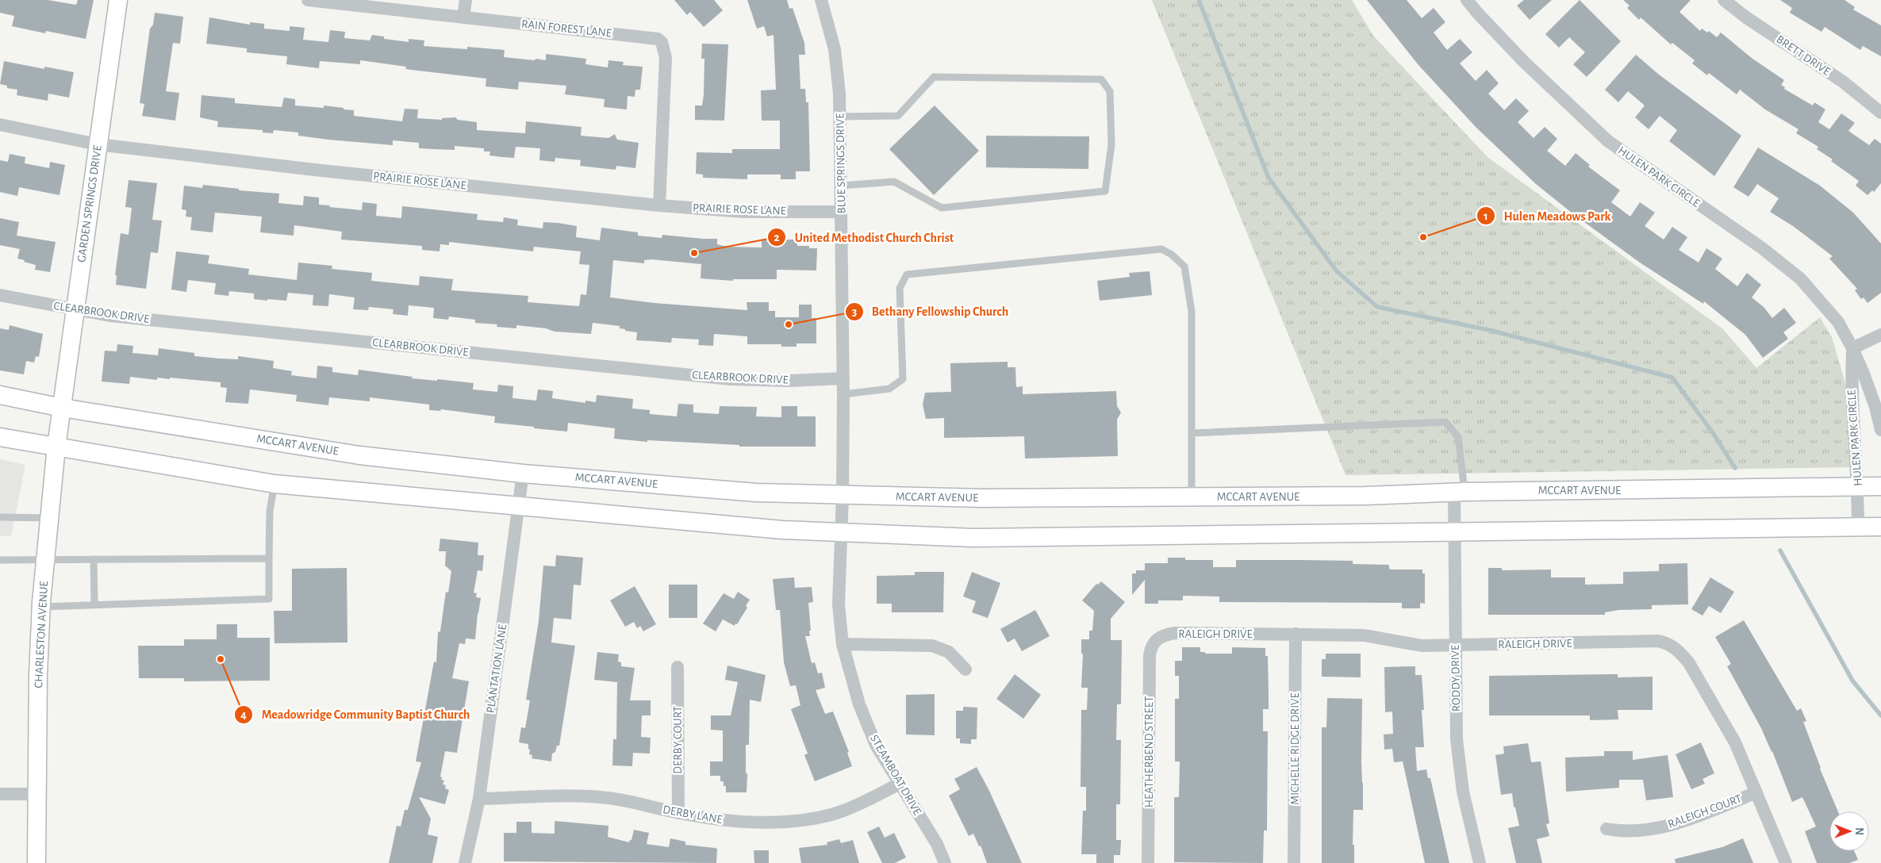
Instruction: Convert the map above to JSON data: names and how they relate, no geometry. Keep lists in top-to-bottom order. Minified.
{"streets":{"main road":["GARDEN SPRINGS DRIVE","MCCART AVENUE","CHARLESTON AVENUE"],"street":["RAIN FOREST LANE","BRETT DRIVE","BLUE SPRINGS DRIVE","HULEN PARK CIRCLE","PRAIRIE ROSE LANE","CLEARBROOK DRIVE","RALEIGH DRIVE","PLANTATION LANE","RODDY DRIVE","DERBY COURT","MICHELLE RIDGE DRIVE","HEATHERBEND STREET","STEAMBOAT DRIVE","RALEIGH COURT","DERBY LANE"]},"crossings":[["RAIN FOREST LANE","PRAIRIE ROSE LANE"],["BLUE SPRINGS DRIVE","PRAIRIE ROSE LANE"],["BLUE SPRINGS DRIVE","CLEARBROOK DRIVE"],["BLUE SPRINGS DRIVE","MCCART AVENUE"],["BLUE SPRINGS DRIVE","STEAMBOAT DRIVE"],["HULEN PARK CIRCLE","MCCART AVENUE"],["PRAIRIE ROSE LANE","GARDEN SPRINGS DRIVE"],["GARDEN SPRINGS DRIVE","CLEARBROOK DRIVE"],["GARDEN SPRINGS DRIVE","MCCART AVENUE"],["GARDEN SPRINGS DRIVE","CHARLESTON AVENUE"],["MCCART AVENUE","CHARLESTON AVENUE"],["MCCART AVENUE","PLANTATION LANE"],["MCCART AVENUE","RODDY DRIVE"],["MCCART AVENUE","STEAMBOAT DRIVE"],["RALEIGH DRIVE","RODDY DRIVE"],["RALEIGH DRIVE","MICHELLE RIDGE DRIVE"],["RALEIGH DRIVE","HEATHERBEND STREET"],["RALEIGH DRIVE","RALEIGH COURT"],["PLANTATION LANE","DERBY LANE"],["DERBY COURT","DERBY LANE"],["STEAMBOAT DRIVE","DERBY LANE"]],"places":["Hulen Meadows Park","United Methodist Church Christ","Bethany Fellowship Church","Meadowridge Community Baptist Church"],"north":"right"}
